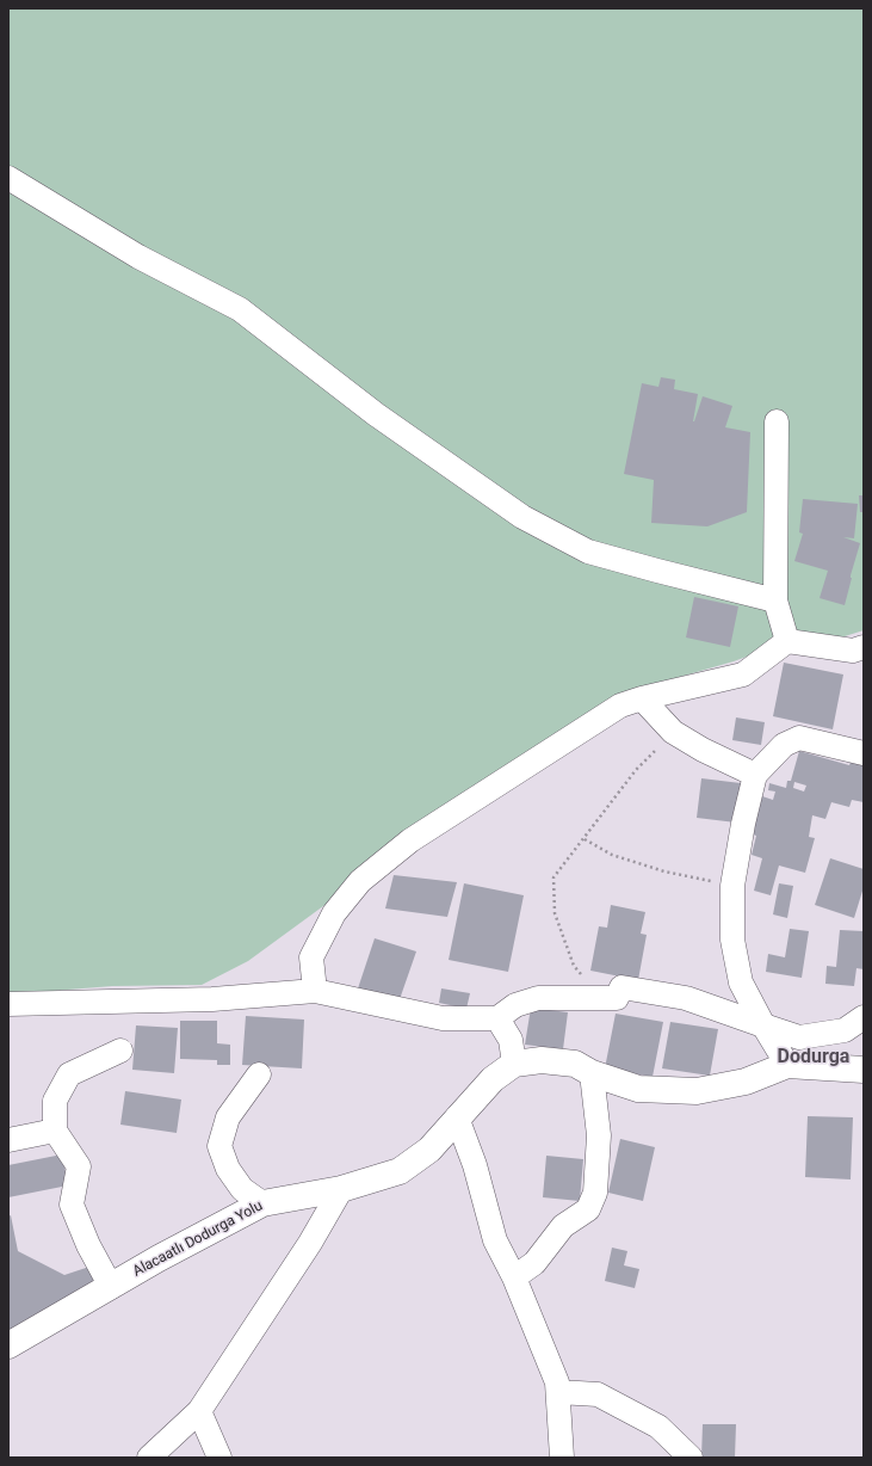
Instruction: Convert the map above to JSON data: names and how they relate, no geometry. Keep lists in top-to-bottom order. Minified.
{"streets":{"street":["Alacaatlı Dodurga Yolu"]},"districts":["Dodurga"]}
